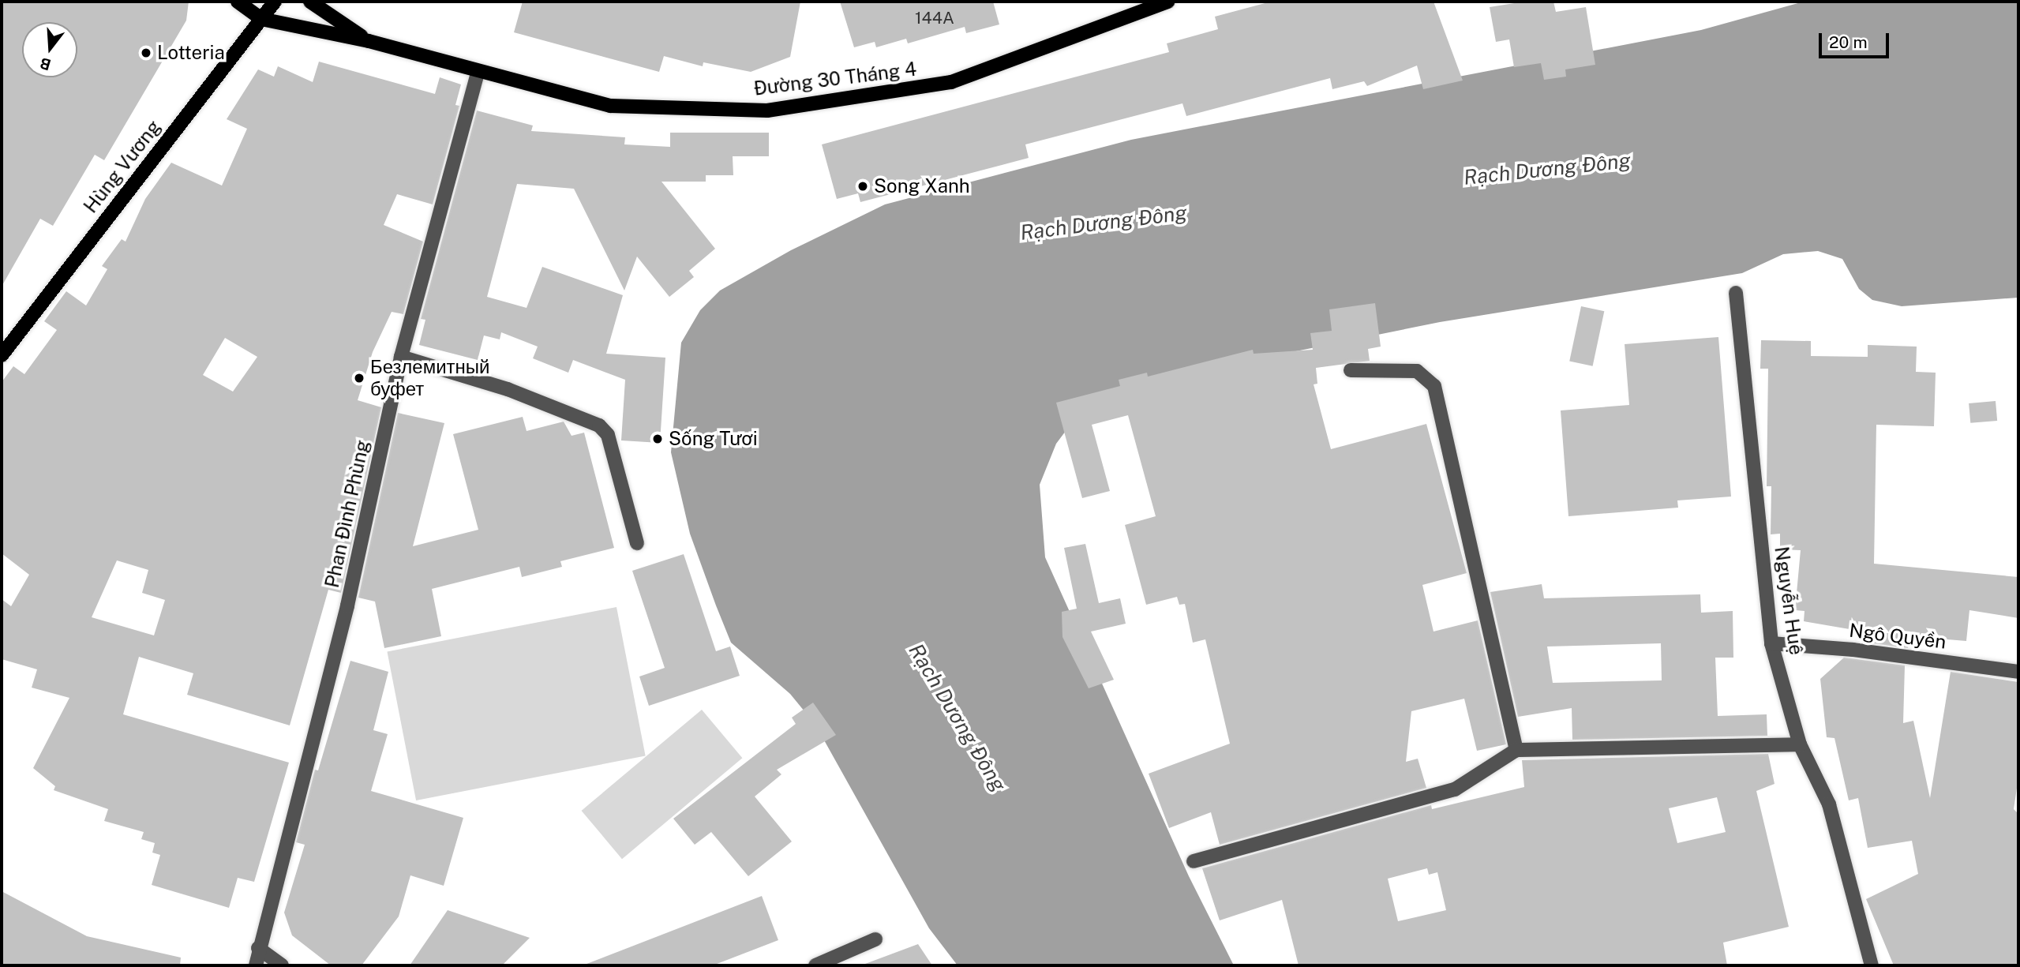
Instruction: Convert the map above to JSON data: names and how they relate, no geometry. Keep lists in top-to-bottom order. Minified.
{"streets":{"main road":["Đường 30 Tháng 4","Hùng Vương"],"street":["Phan Đình Phùng","Nguyễn Huệ","Ngô Quyền"]},"crossings":[["Đường 30 Tháng 4","Hùng Vương"],["Đường 30 Tháng 4","Phan Đình Phùng"],["Nguyễn Huệ","Ngô Quyền"]],"water":["Rạch Dương Đông"],"places":["Lotteria","Song Xanh","Безлемитный буфет","Sống Tươi"],"house_numbers":["144A"],"scale_bar":"20 m","north":"bottom"}
